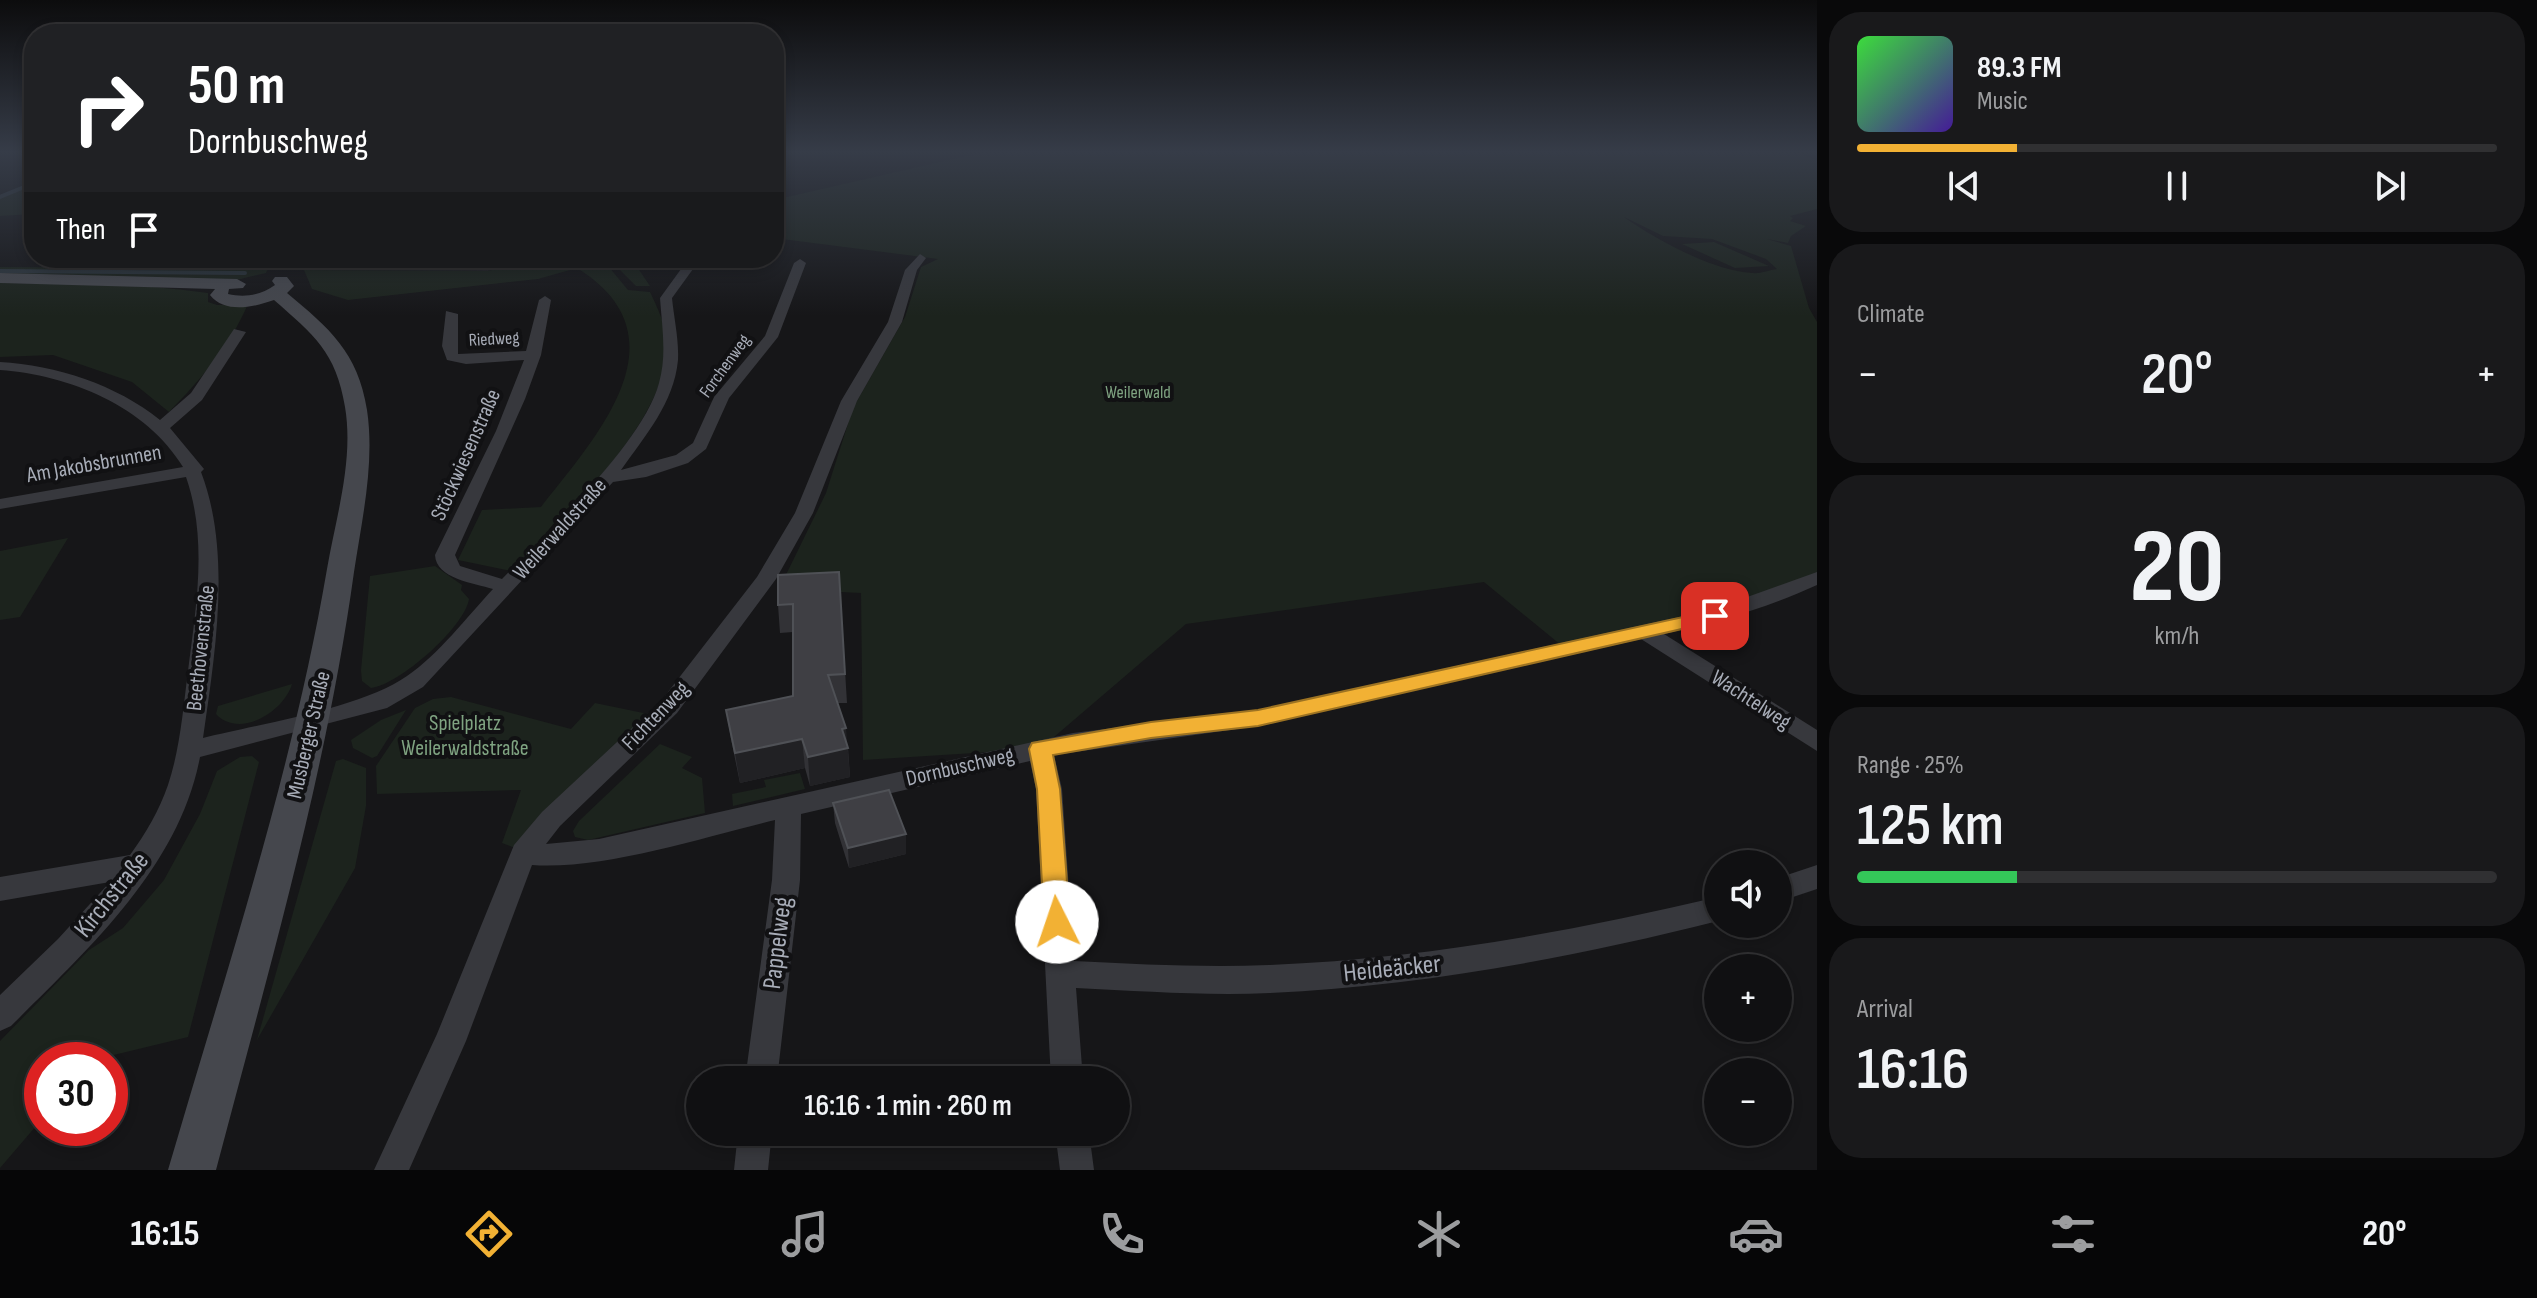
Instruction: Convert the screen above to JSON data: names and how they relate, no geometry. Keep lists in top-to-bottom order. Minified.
{"streets":{"main road":["Musberger Straße"],"street":["Riedweg","Forchenweg","Stöckwiesenstraße","Am Jakobsbrunnen","Weilerwaldstraße","Beethovenstraße","Wachtelweg","Fichtenweg","Dornbuschweg","Kirchstraße","Pappelweg","Heideäcker"]},"crossings":[["Riedweg","Stöckwiesenstraße"],["Forchenweg","Weilerwaldstraße"],["Stöckwiesenstraße","Weilerwaldstraße"],["Am Jakobsbrunnen","Beethovenstraße"],["Weilerwaldstraße","Beethovenstraße"],["Weilerwaldstraße","Musberger Straße"],["Beethovenstraße","Musberger Straße"],["Beethovenstraße","Kirchstraße"],["Wachtelweg","Dornbuschweg"],["Fichtenweg","Dornbuschweg"],["Dornbuschweg","Pappelweg"]],"parks":["Weilerwald","Spielplatz Weilerwaldstraße"],"page":{"turn":["50 m","Dornbuschweg"],"song":["89.3 FM","Music"],"then":"Then","tile":["Climate",["20","km/h"],["Range · 25%","125 km"],["Arrival","16:16"]],"heat":["−","20°","+"],"map_buttons":["+","−"],"limit":"30","trip":"16:16 · 1 min · 260 m","tabs":["16:15","20°"]}}
